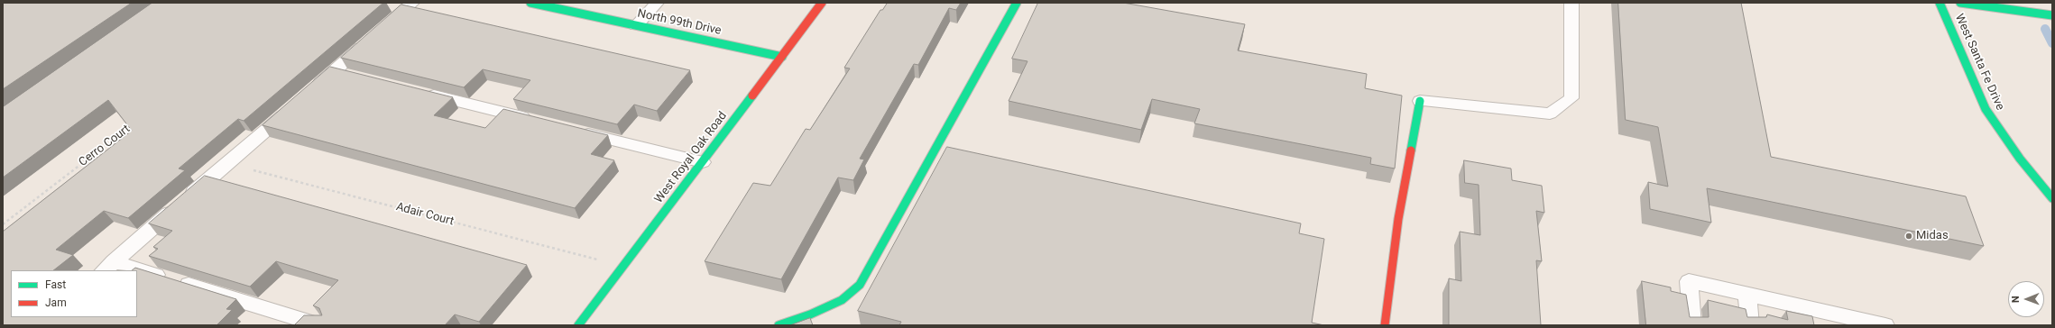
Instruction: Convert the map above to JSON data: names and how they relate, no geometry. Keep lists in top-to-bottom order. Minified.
{"streets":{"street":["North 99th Drive","West Santa Fe Drive","West Royal Oak Road"],"path":["Cerro Court","Adair Court"]},"crossings":[["North 99th Drive","West Royal Oak Road"],["West Royal Oak Road","Adair Court"]],"places":["Midas"],"legend":["Fast","Jam"],"north":"left"}
